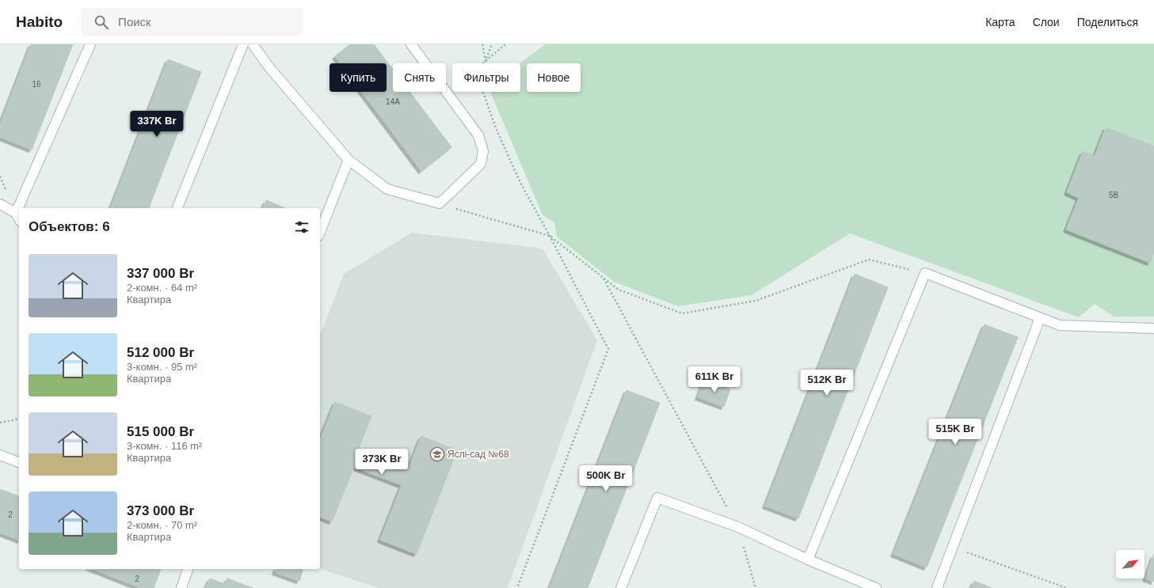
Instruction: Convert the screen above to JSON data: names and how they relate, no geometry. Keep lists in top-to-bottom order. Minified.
{"places":{"school or university":["Яслі-сад №68"]},"house_numbers":["16","14А","5В","2","2"],"north":"top right","page":{"header":"Habito","search":"Поиск","nav":["Карта","Слои","Поделиться"],"chip":["Купить","Снять","Фильтры","Новое"],"price":["337K Br","611K Br","512K Br","515K Br","373K Br","500K Br"],"heading":"Объектов: 6","list":[{"name":"337 000 Br","note":"2-комн. · 64 m² · Квартира"},{"name":"512 000 Br","note":"3-комн. · 95 m² · Квартира"},{"name":"515 000 Br","note":"3-комн. · 116 m² · Квартира"},{"name":"373 000 Br","note":"2-комн. · 70 m² · Квартира"}]}}
